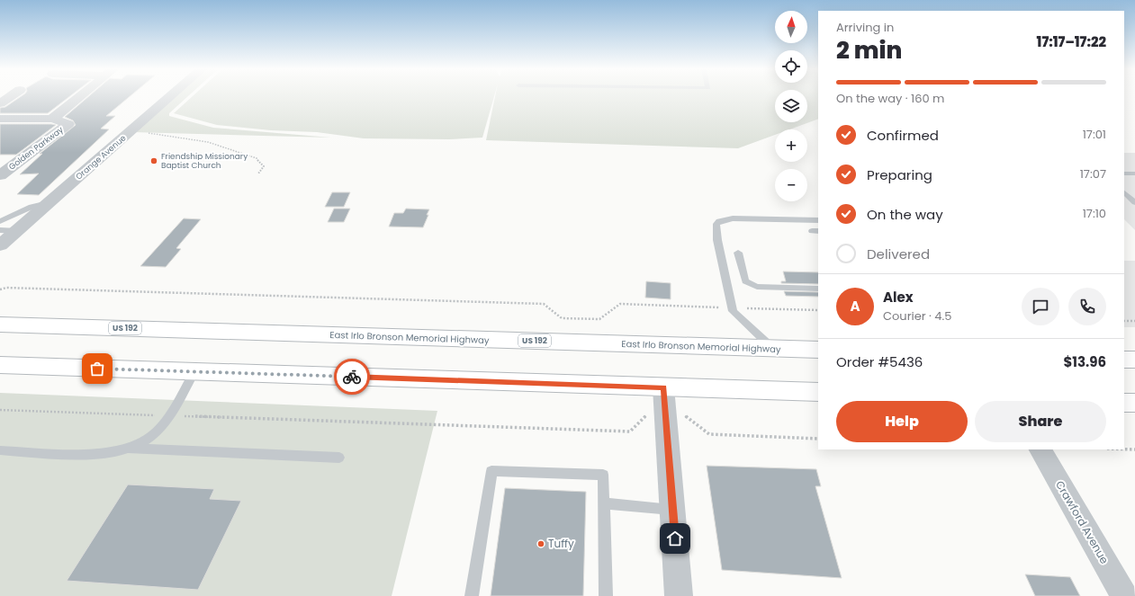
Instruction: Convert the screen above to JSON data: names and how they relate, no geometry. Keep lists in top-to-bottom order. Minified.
{"streets":{"highway":["US 192","East Irlo Bronson Memorial Highway"],"street":["Golden Parkway","Orange Avenue","Crawford Avenue"]},"places":["Friendship Missionary Baptist Church","Tuffy"],"north":"top","page":{"map_buttons":["+","−"],"heading":["2 min","Arriving in","17:17–17:22"],"panel":["Alex","Courier · 4.5","Order #5436","$13.96"],"bar":"On the way · 160 m","list":[["Confirmed","17:01"],["Preparing","17:07"],["On the way","17:10"],"Delivered"],"round":"A","buttons":["Help","Share"]}}
